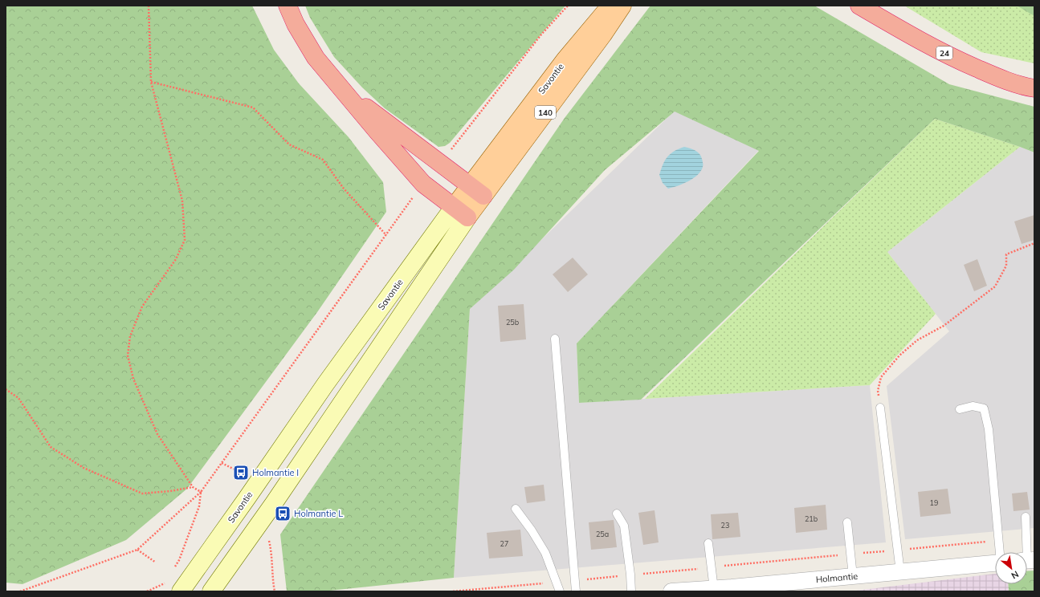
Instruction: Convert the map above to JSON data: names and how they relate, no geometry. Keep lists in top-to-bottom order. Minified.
{"streets":{"highway":["24"],"main road":["Savontie","140"],"street":["Holmantie"]},"places":{"bus stop":["Holmantie I","Holmantie L"]},"house_numbers":["25b","19","21b","23","25a","27"],"north":"bottom right"}
